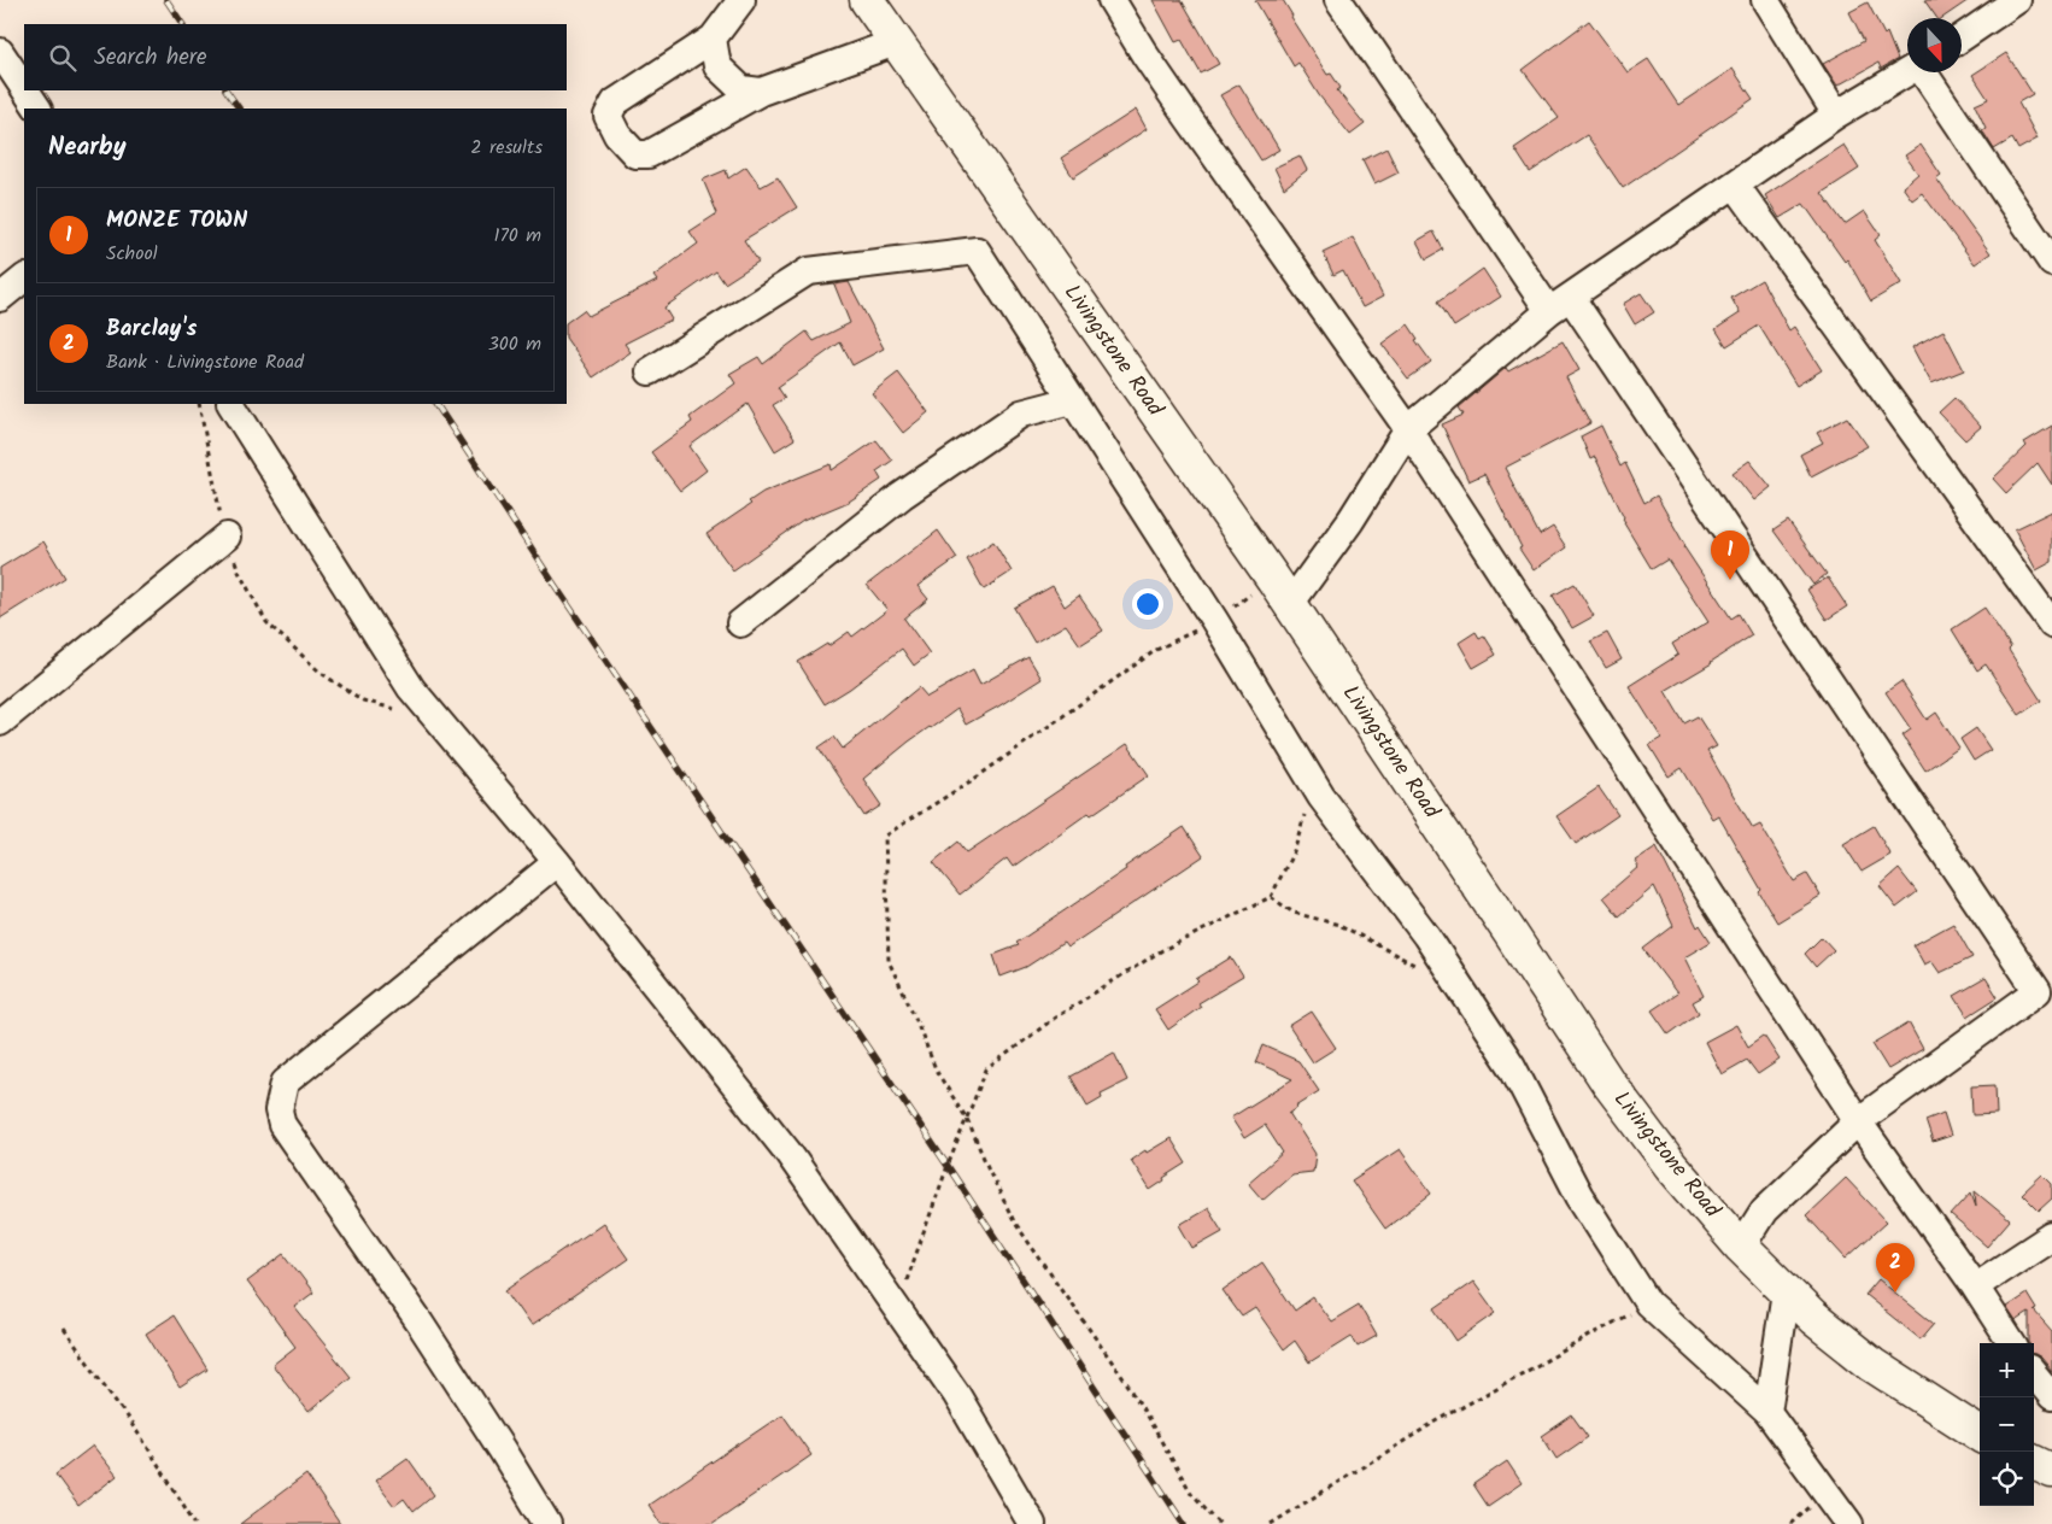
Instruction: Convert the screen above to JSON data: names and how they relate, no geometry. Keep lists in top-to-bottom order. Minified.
{"streets":{"highway":["Livingstone Road"]},"north":"bottom","page":{"search":"Search here","heading":["Nearby","2 results"],"list":[{"mark":"1","name":"MONZE TOWN","note":"School","value":"170 m"},{"mark":"2","name":"Barclay's","note":"Bank · Livingstone Road","value":"300 m"}],"pins":["1","2"],"map_buttons":["+","−"]}}
